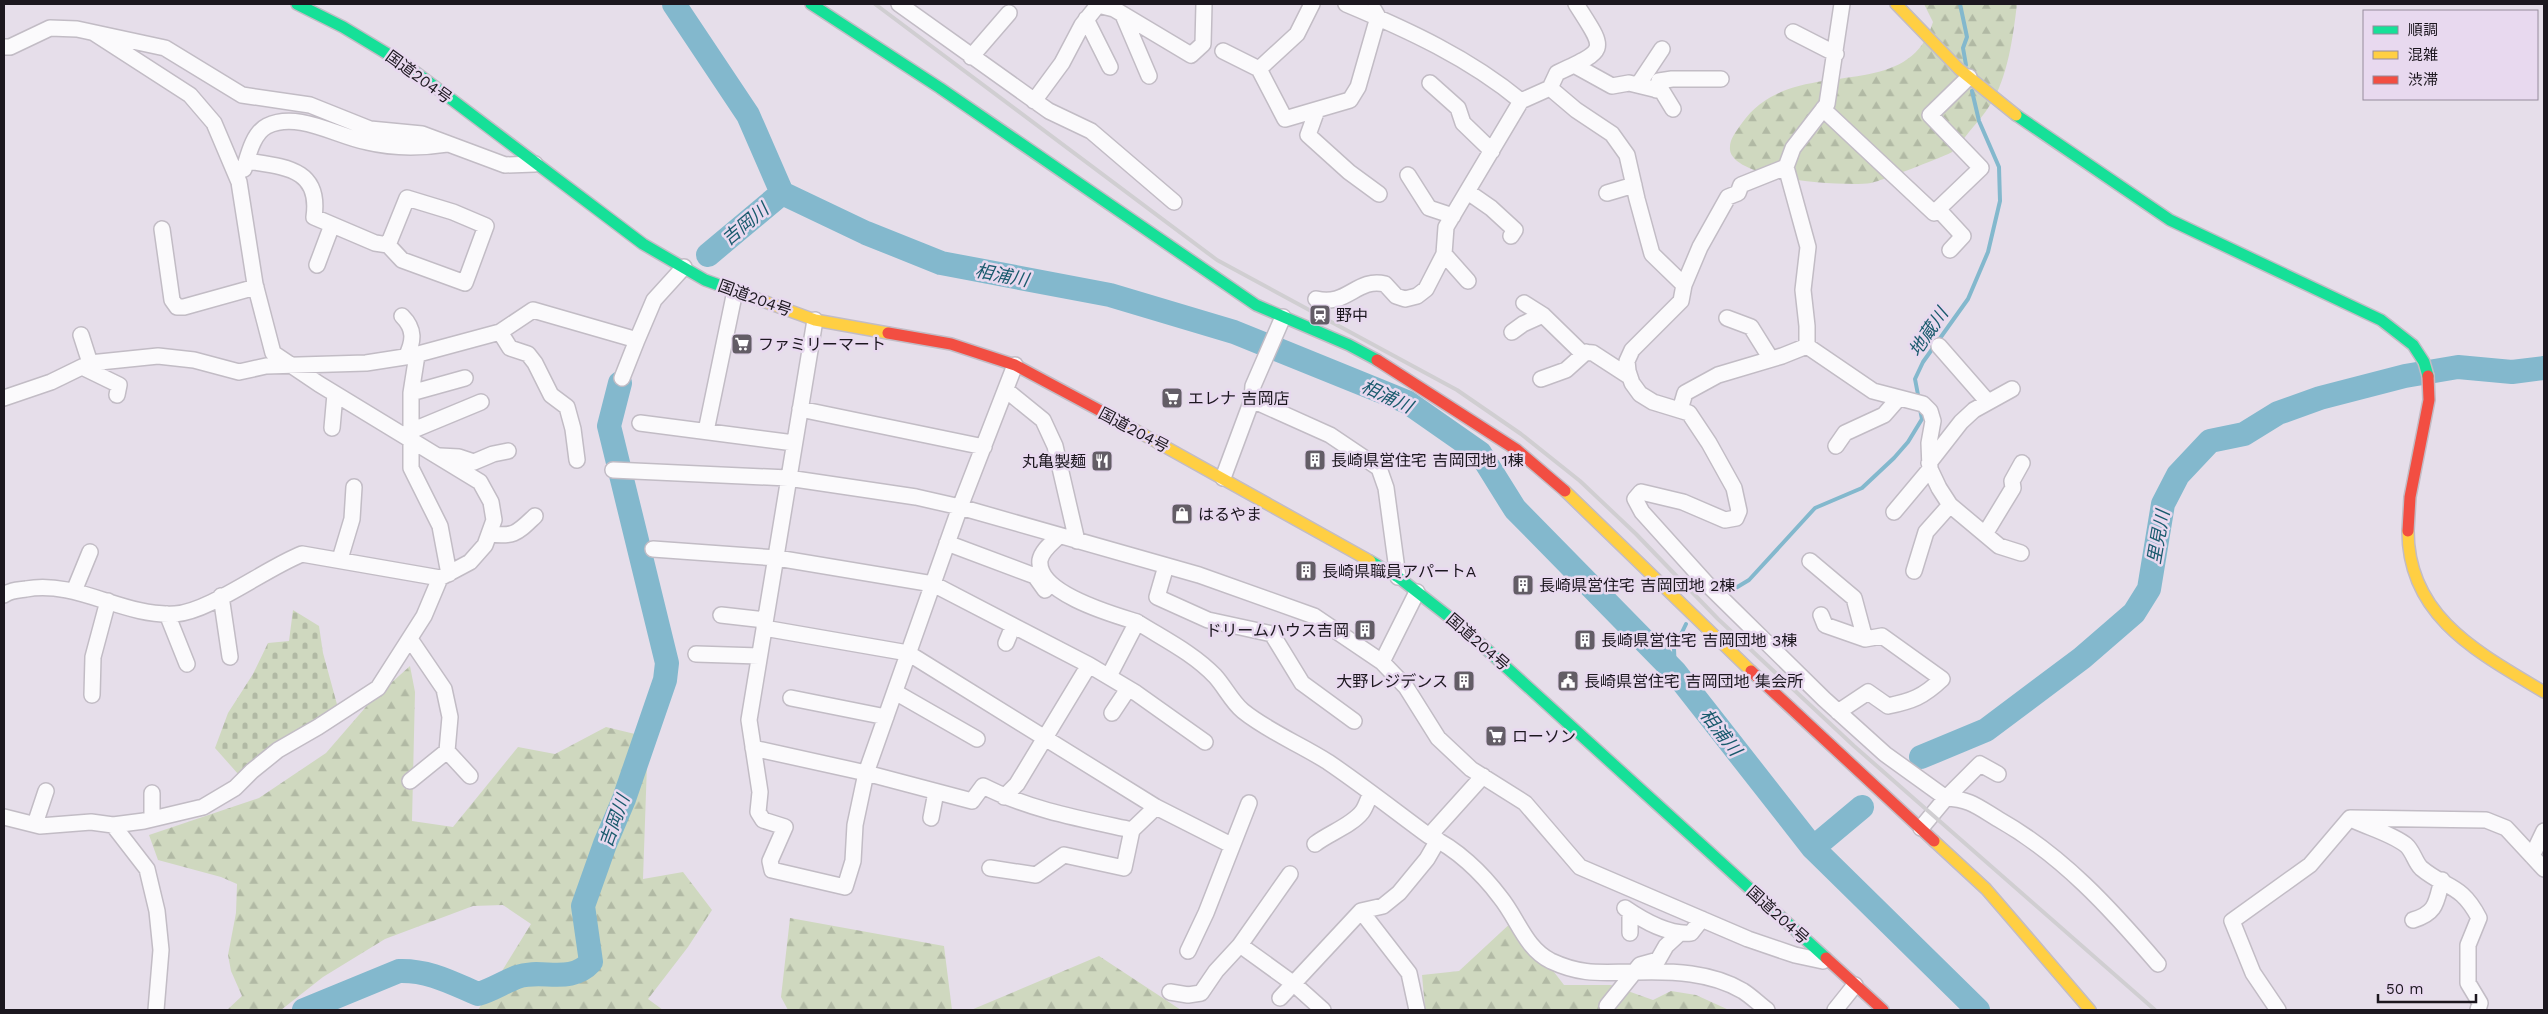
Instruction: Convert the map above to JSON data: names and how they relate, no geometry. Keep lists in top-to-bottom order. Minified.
{"streets":{"main road":["国道204号"]},"water":["吉岡川","相浦川","地蔵川","里見川"],"places":{"station":["野中"],"supermarket":["ファミリーマート","エレナ 吉岡店","ローソン"],"building":["長崎県営住宅 吉岡団地 1棟","長崎県職員アパートA","長崎県営住宅 吉岡団地 2棟","ドリームハウス吉岡","長崎県営住宅 吉岡団地 3棟","大野レジデンス"],"restaurant":["丸亀製麺"],"shop":["はるやま"],"public building":["長崎県営住宅 吉岡団地 集会所"]},"legend":["順調","混雑","渋滞"],"scale_bar":"50 m"}
